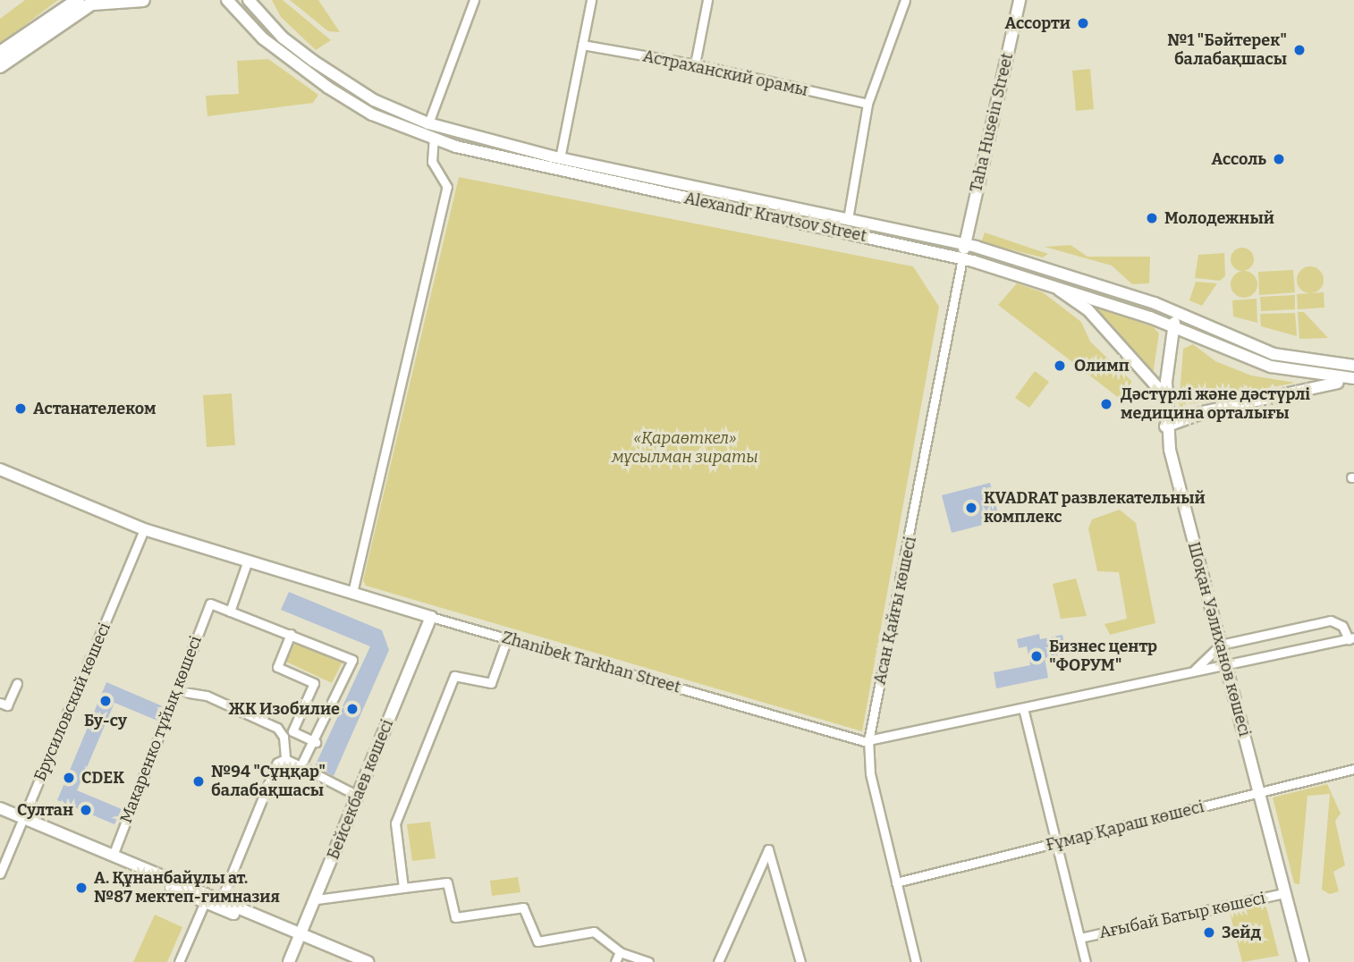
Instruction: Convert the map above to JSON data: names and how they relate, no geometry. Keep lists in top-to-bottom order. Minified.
{"streets":{"main road":["Taha Husein Street","Alexandr Kravtsov Street","Шоқан Уәлиханов көшесі","Zhanibek Tarkhan Street","Бейсекбаев көшесі"],"street":["Астраханский орамы","Асан Қайғы көшесі","Брусиловский көшесі","Макаренко тұйық көшесі","Ғұмар Қараш көшесі","Ағыбай Батыр көшесі"]},"crossings":[["Taha Husein Street","Alexandr Kravtsov Street"],["Taha Husein Street","Асан Қайғы көшесі"],["Alexandr Kravtsov Street","Асан Қайғы көшесі"],["Alexandr Kravtsov Street","Шоқан Уәлиханов көшесі"],["Асан Қайғы көшесі","Zhanibek Tarkhan Street"],["Асан Қайғы көшесі","Ғұмар Қараш көшесі"],["Шоқан Уәлиханов көшесі","Zhanibek Tarkhan Street"],["Шоқан Уәлиханов көшесі","Ғұмар Қараш көшесі"],["Шоқан Уәлиханов көшесі","Ағыбай Батыр көшесі"],["Zhanibek Tarkhan Street","Брусиловский көшесі"],["Zhanibek Tarkhan Street","Бейсекбаев көшесі"]],"parks":["«Қараөткел» мұсылман зираты"],"places":["Ассорти","№1 \"Бәйтерек\" балабақшасы","Ассоль","Молодежный","Олимп","Дәстүрлі және дәстүрлі медицина орталығы","Астанателеком","KVADRAT развлекательный комплекс","Бизнес центр \"ФОРУМ\"","Бу-су","ЖК Изобилие","CDEK","№94 \"Сұңқар\" балабақшасы","Султан","А. Құнанбайұлы ат. №87 мектеп-гимназия","Зейд"]}
